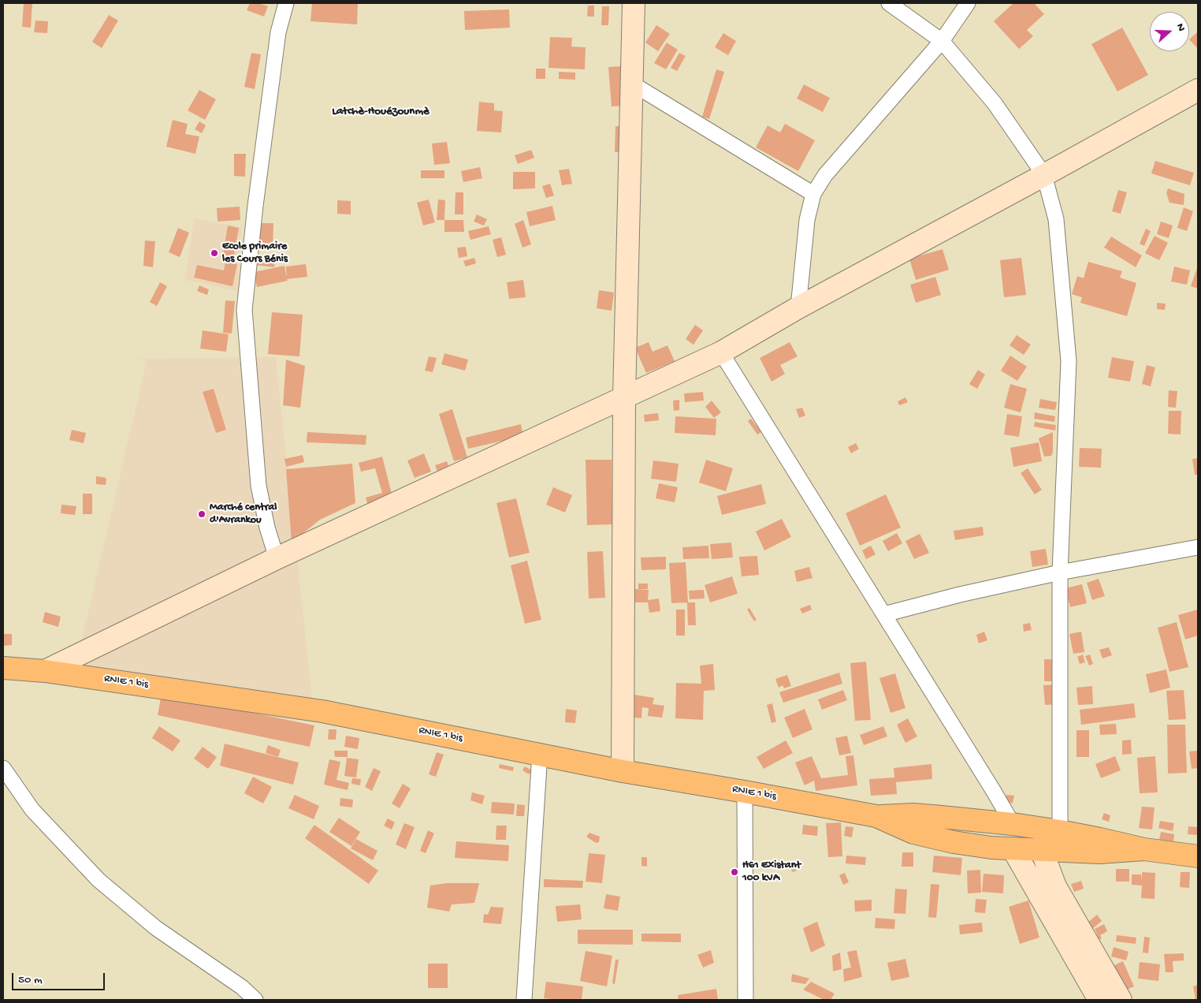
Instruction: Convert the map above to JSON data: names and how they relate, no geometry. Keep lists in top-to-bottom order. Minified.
{"streets":{"main road":["RNIE 1 bis"]},"districts":["Latchè-Houézounmè"],"places":["Ecole primaire les Cours Bénis","Marché central d'Avrankou","H61 Existant 100 kVA"],"scale_bar":"50 m","north":"right"}
